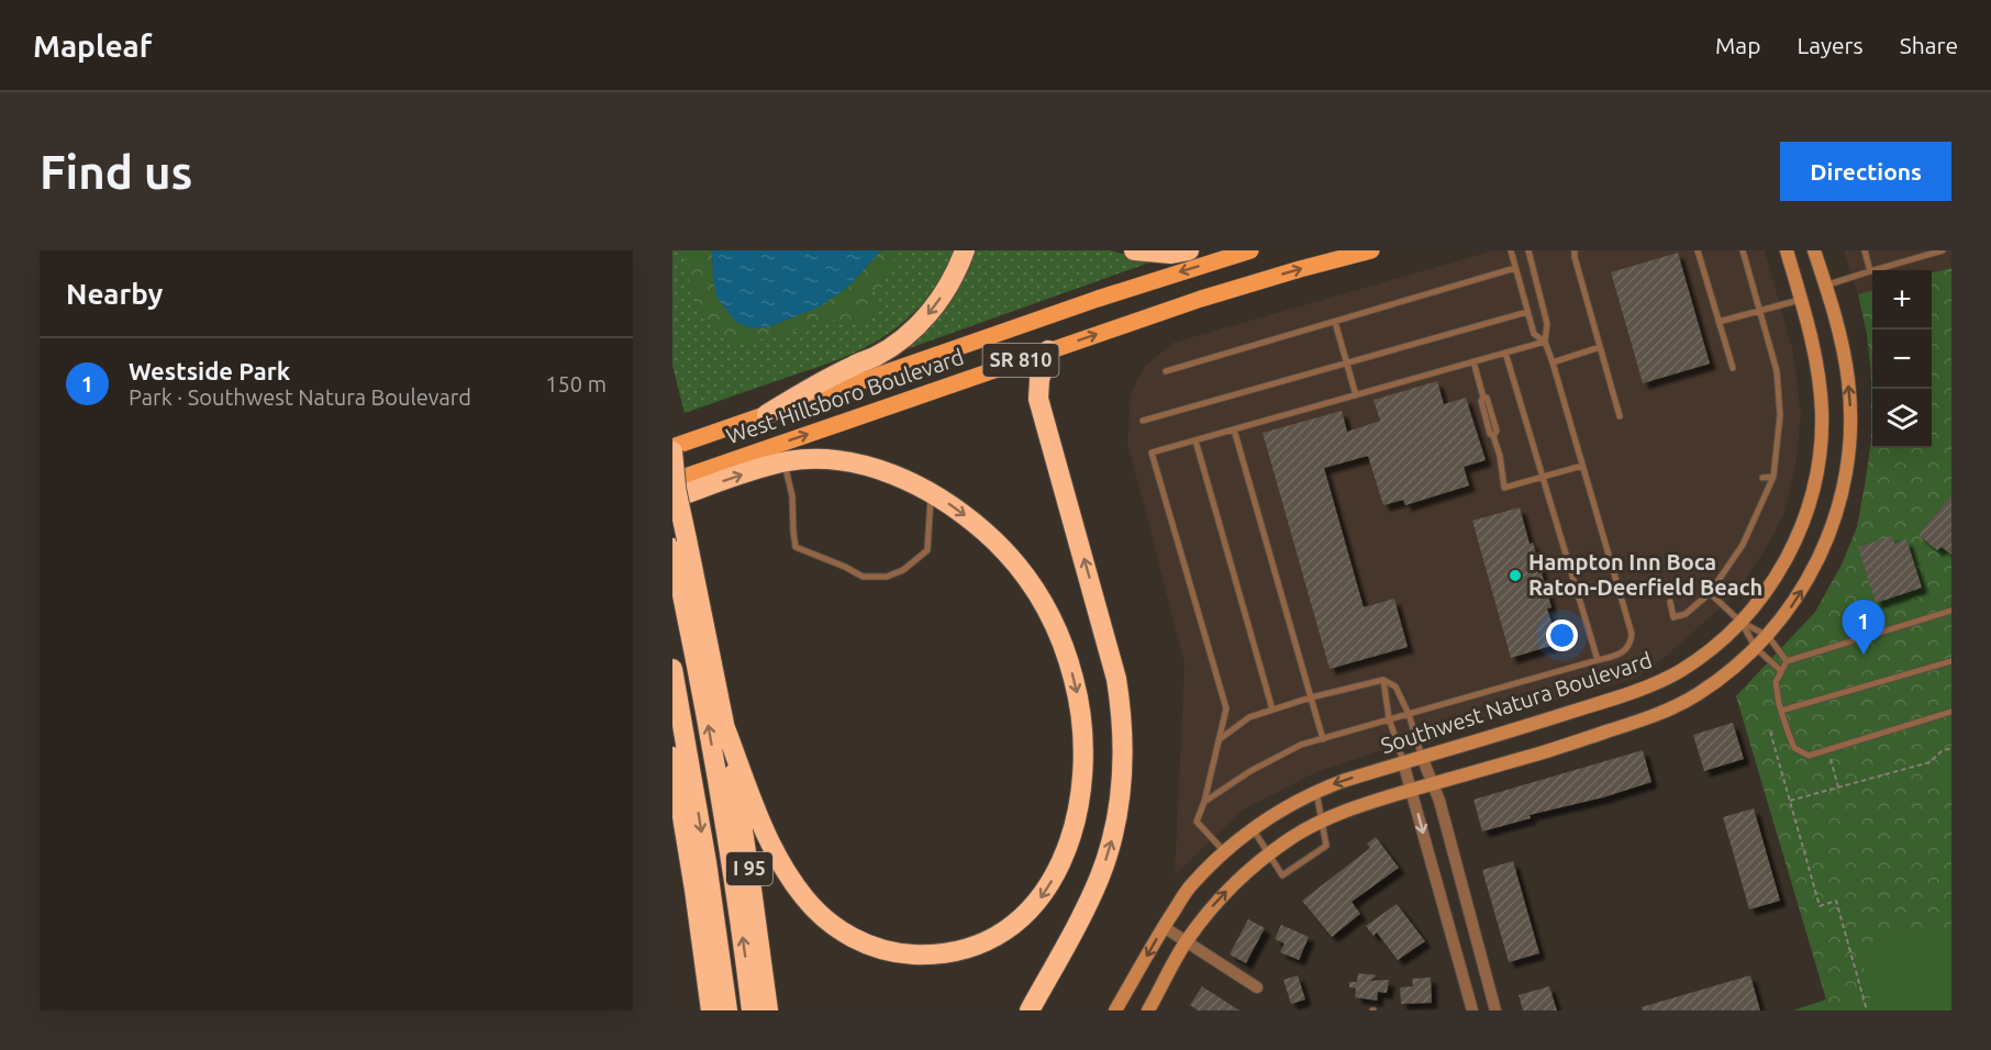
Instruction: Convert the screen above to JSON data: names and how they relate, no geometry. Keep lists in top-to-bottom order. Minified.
{"streets":{"highway":["I 95"],"main road":["SR 810","West Hillsboro Boulevard"],"street":["Southwest Natura Boulevard"]},"crossings":[["West Hillsboro Boulevard","I 95"]],"places":["Hampton Inn Boca Raton-Deerfield Beach"],"page":{"header":"Mapleaf","nav":["Map","Layers","Share"],"buttons":"Directions","title":"Find us","heading":"Nearby","map_buttons":["+","−"],"list":[{"mark":"1","name":"Westside Park","note":"Park · Southwest Natura Boulevard","value":"150 m"}],"pins":"1"}}
